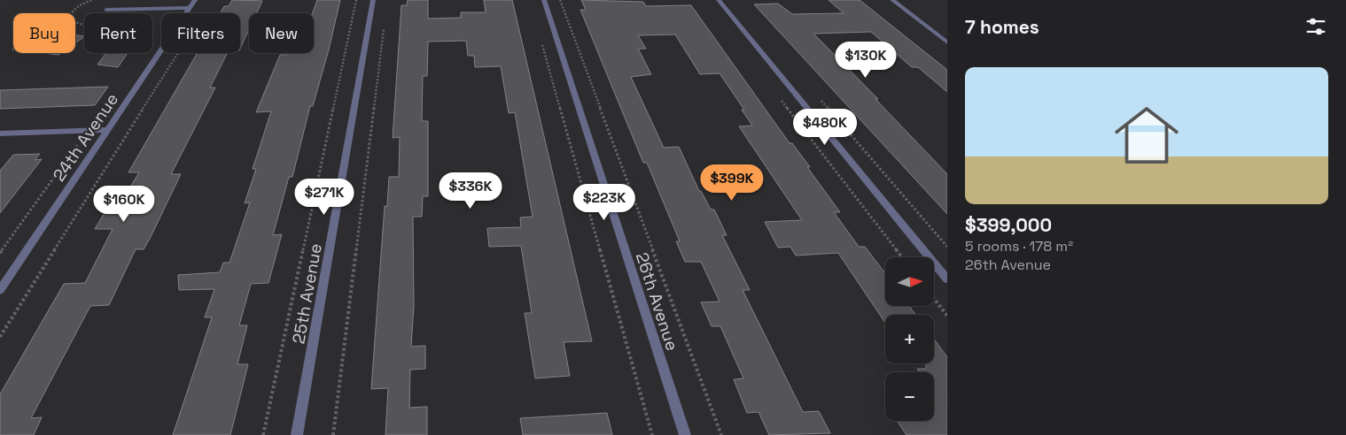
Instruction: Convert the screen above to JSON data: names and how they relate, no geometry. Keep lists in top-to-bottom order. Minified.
{"streets":{"street":["24th Avenue","25th Avenue","26th Avenue"]},"north":"right","page":{"heading":"7 homes","chip":["Buy","Rent","Filters","New"],"price":["$130K","$480K","$399K","$336K","$271K","$223K","$160K"],"list":[{"name":"$399,000","note":"5 rooms · 178 m² · 26th Avenue"}],"map_buttons":["+","−"]}}
